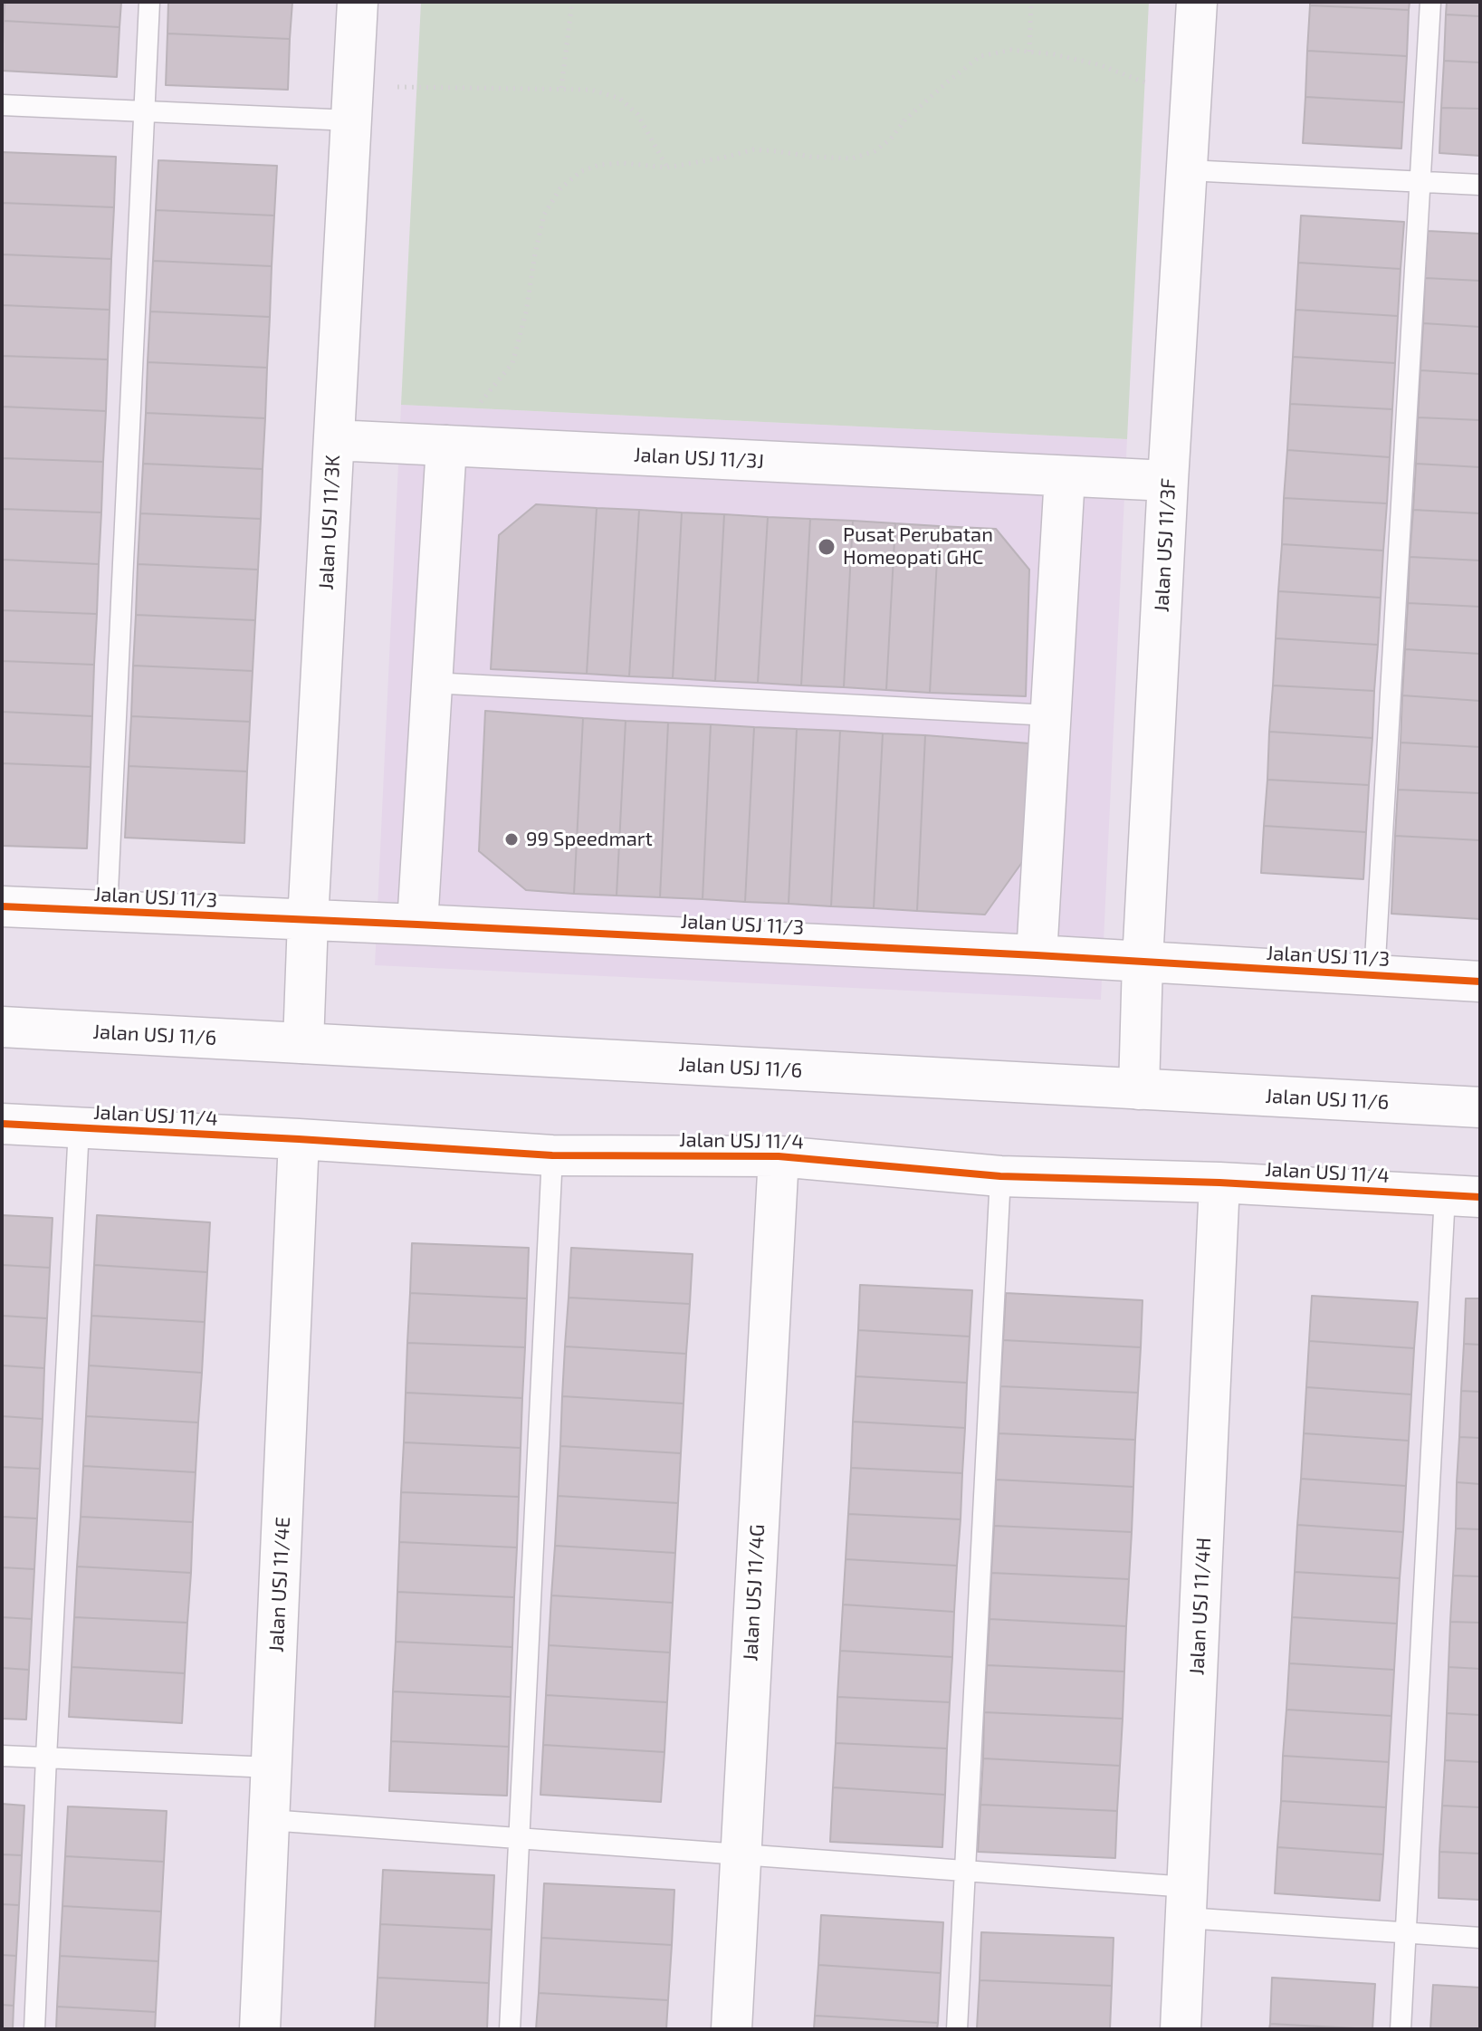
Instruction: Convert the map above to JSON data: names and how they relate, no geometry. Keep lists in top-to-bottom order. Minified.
{"streets":{"street":["Jalan USJ 11/3J","Jalan USJ 11/3K","Jalan USJ 11/3F","Jalan USJ 11/3","Jalan USJ 11/6","Jalan USJ 11/4","Jalan USJ 11/4E","Jalan USJ 11/4G","Jalan USJ 11/4H"]},"crossings":[["Jalan USJ 11/3J","Jalan USJ 11/3K"],["Jalan USJ 11/3J","Jalan USJ 11/3F"],["Jalan USJ 11/3K","Jalan USJ 11/3"],["Jalan USJ 11/3K","Jalan USJ 11/6"],["Jalan USJ 11/3F","Jalan USJ 11/3"],["Jalan USJ 11/3F","Jalan USJ 11/6"],["Jalan USJ 11/4","Jalan USJ 11/4E"],["Jalan USJ 11/4","Jalan USJ 11/4G"],["Jalan USJ 11/4","Jalan USJ 11/4H"]],"places":["Pusat Perubatan Homeopati GHC","99 Speedmart"]}
